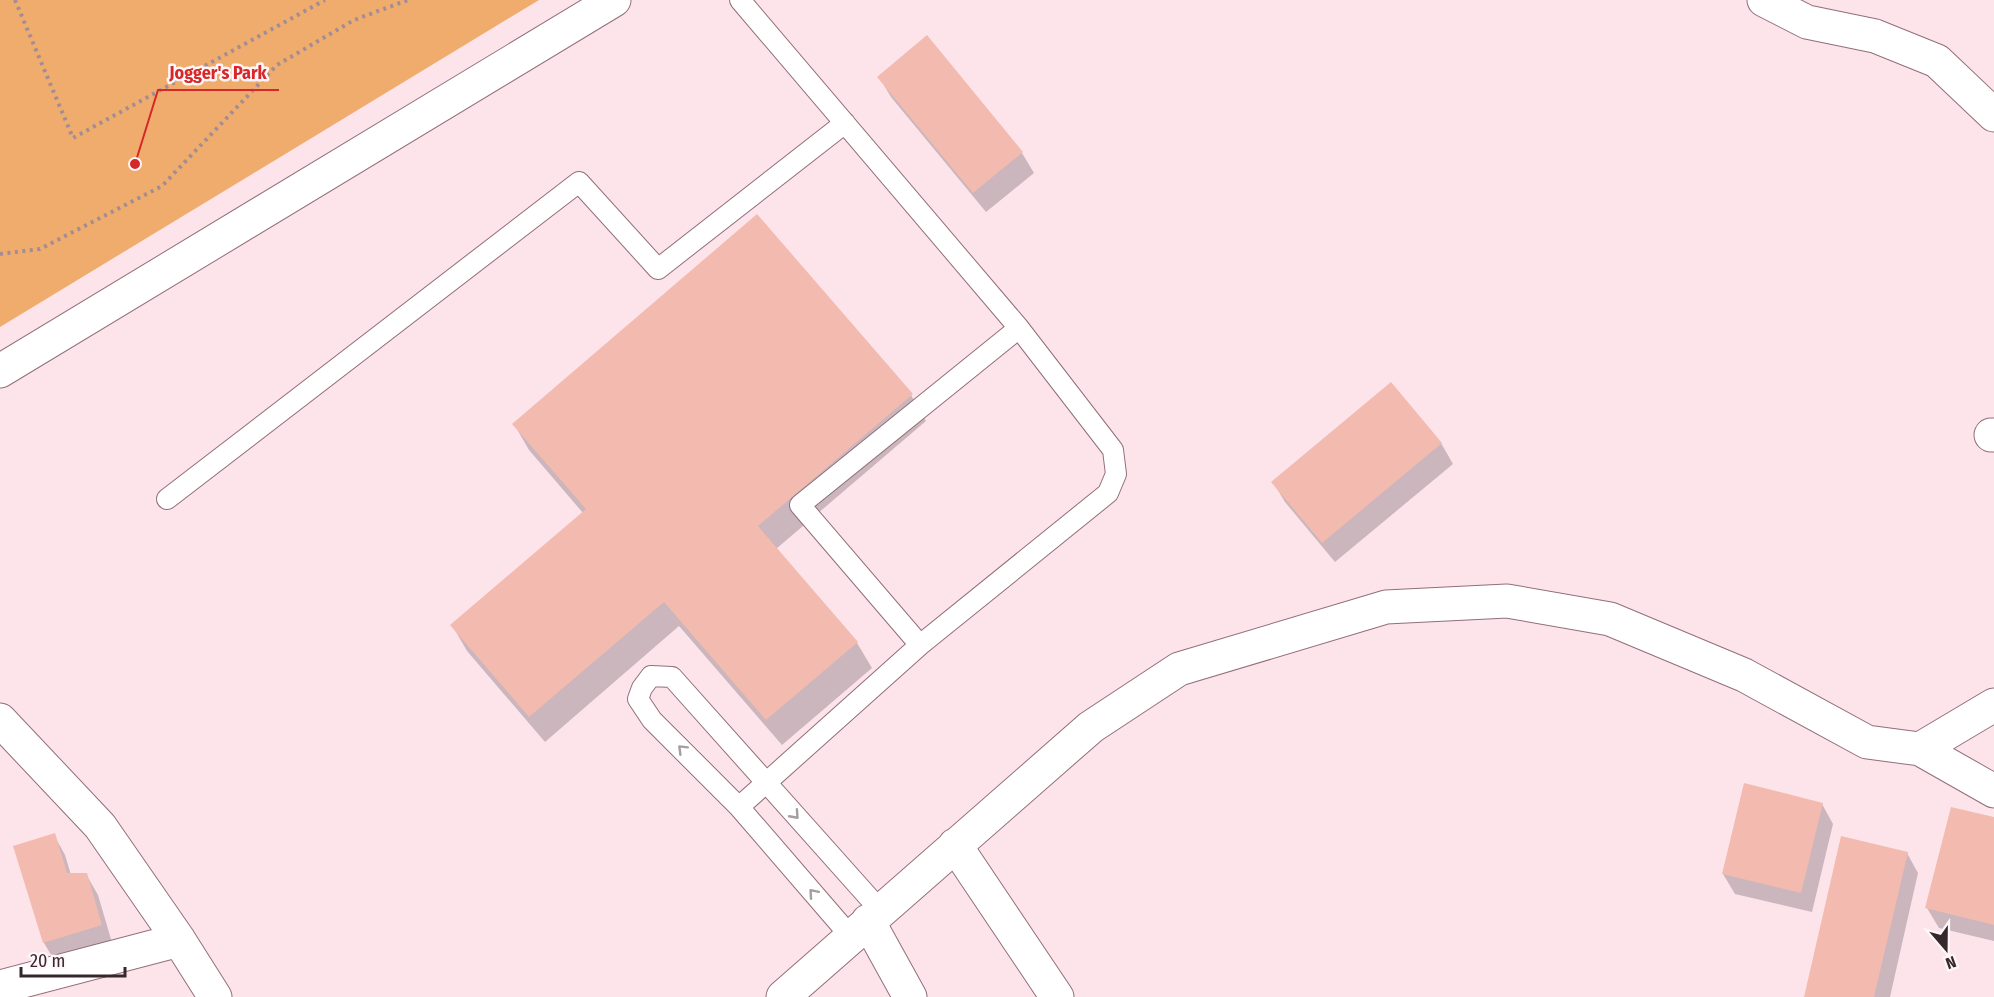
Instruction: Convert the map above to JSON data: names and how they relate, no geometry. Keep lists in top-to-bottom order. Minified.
{"places":["Jogger's Park"],"scale_bar":"20 m","north":"bottom"}
